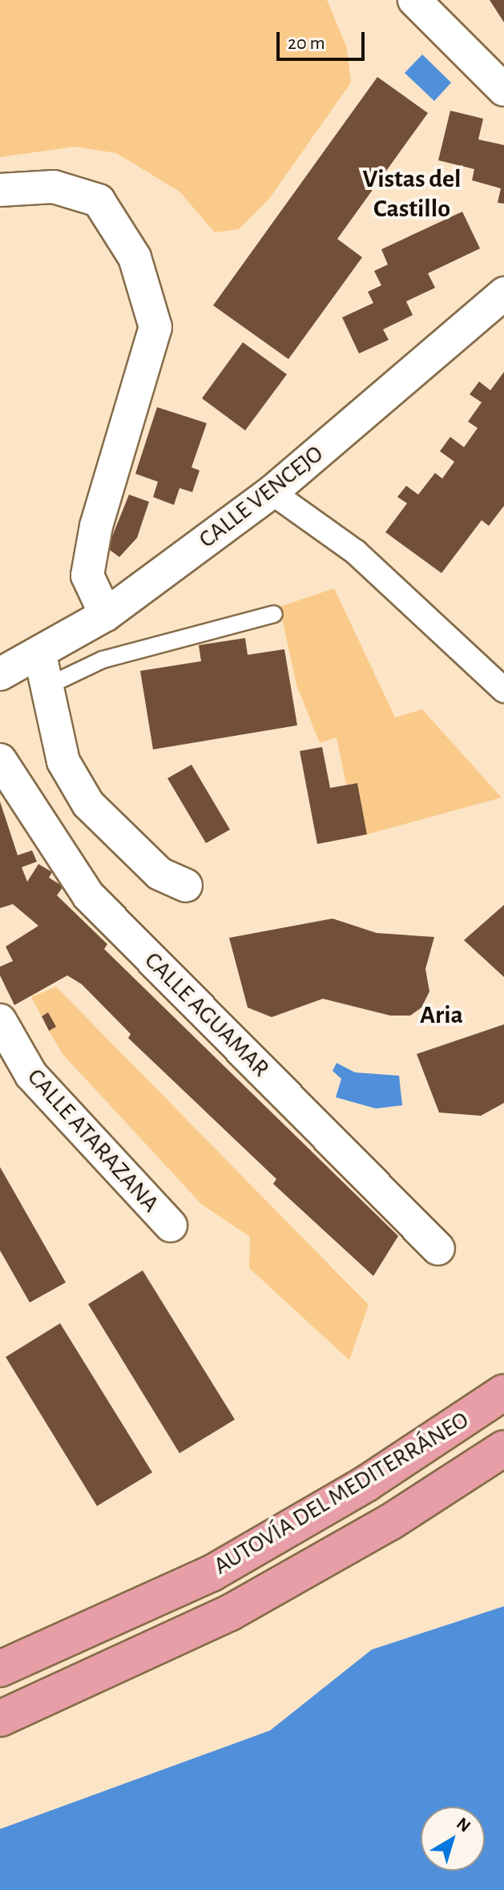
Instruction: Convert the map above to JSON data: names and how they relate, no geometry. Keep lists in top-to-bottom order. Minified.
{"streets":{"highway":["AUTOVÍA DEL MEDITERRÁNEO"],"street":["CALLE VENCEJO","CALLE AGUAMAR","CALLE ATARAZANA"]},"districts":["Vistas del Castillo","Aria"],"scale_bar":"20 m","north":"top right"}
